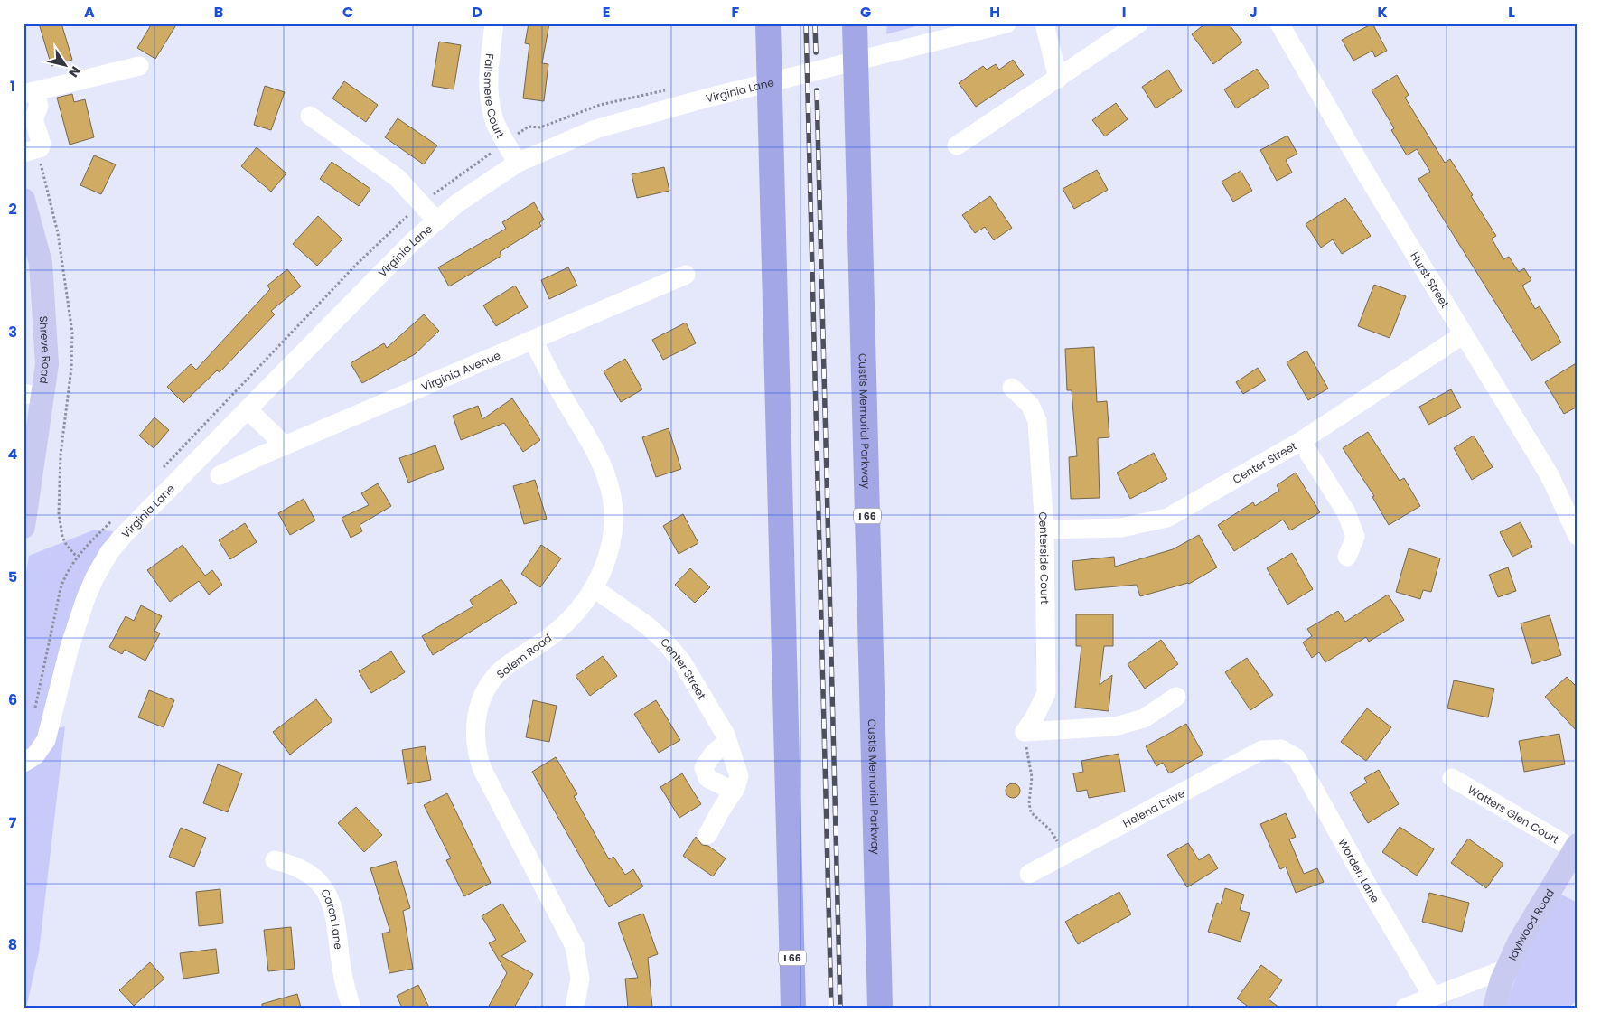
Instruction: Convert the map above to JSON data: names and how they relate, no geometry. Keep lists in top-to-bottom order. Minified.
{"streets":{"highway":["Custis Memorial Parkway","I 66"],"main road":["Shreve Road","Idylwood Road"],"street":["Virginia Lane","Fallsmere Court","Hurst Street","Virginia Avenue","Center Street","Centerside Court","Salem Road","Helena Drive","Watters Glen Court","Worden Lane","Caron Lane"]},"crossings":[["Virginia Lane","Fallsmere Court"],["Hurst Street","Center Street"],["Virginia Avenue","Salem Road"],["Center Street","Centerside Court"],["Center Street","Salem Road"],["Helena Drive","Worden Lane"],["Watters Glen Court","Idylwood Road"]],"north":"bottom right","grid":{"columns":["A","B","C","D","E","F","G","H","I","J","K","L"],"rows":["1","2","3","4","5","6","7","8"]}}
